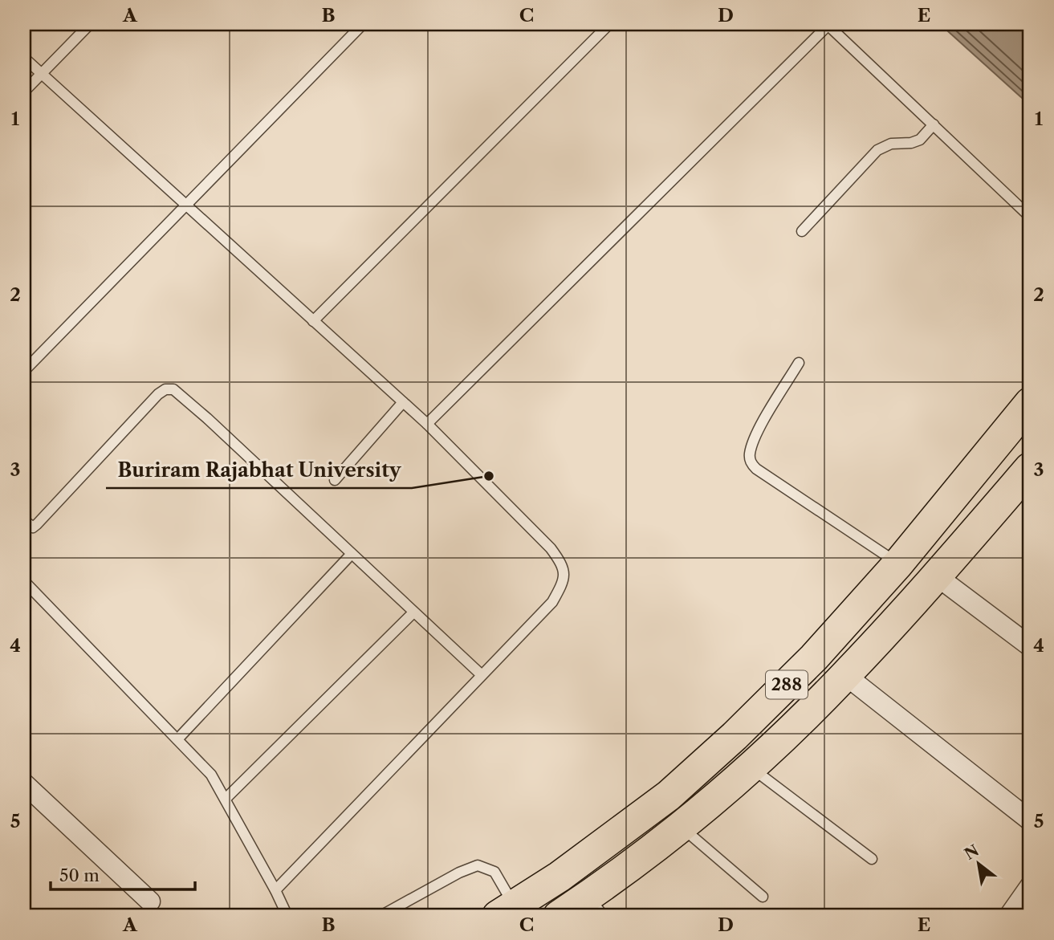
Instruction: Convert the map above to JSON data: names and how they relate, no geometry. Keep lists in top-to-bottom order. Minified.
{"streets":{"main road":["288"]},"places":["Buriram Rajabhat University"],"scale_bar":"50 m","north":"top left","grid":{"columns":["A","B","C","D","E"],"rows":["1","2","3","4","5"]}}
